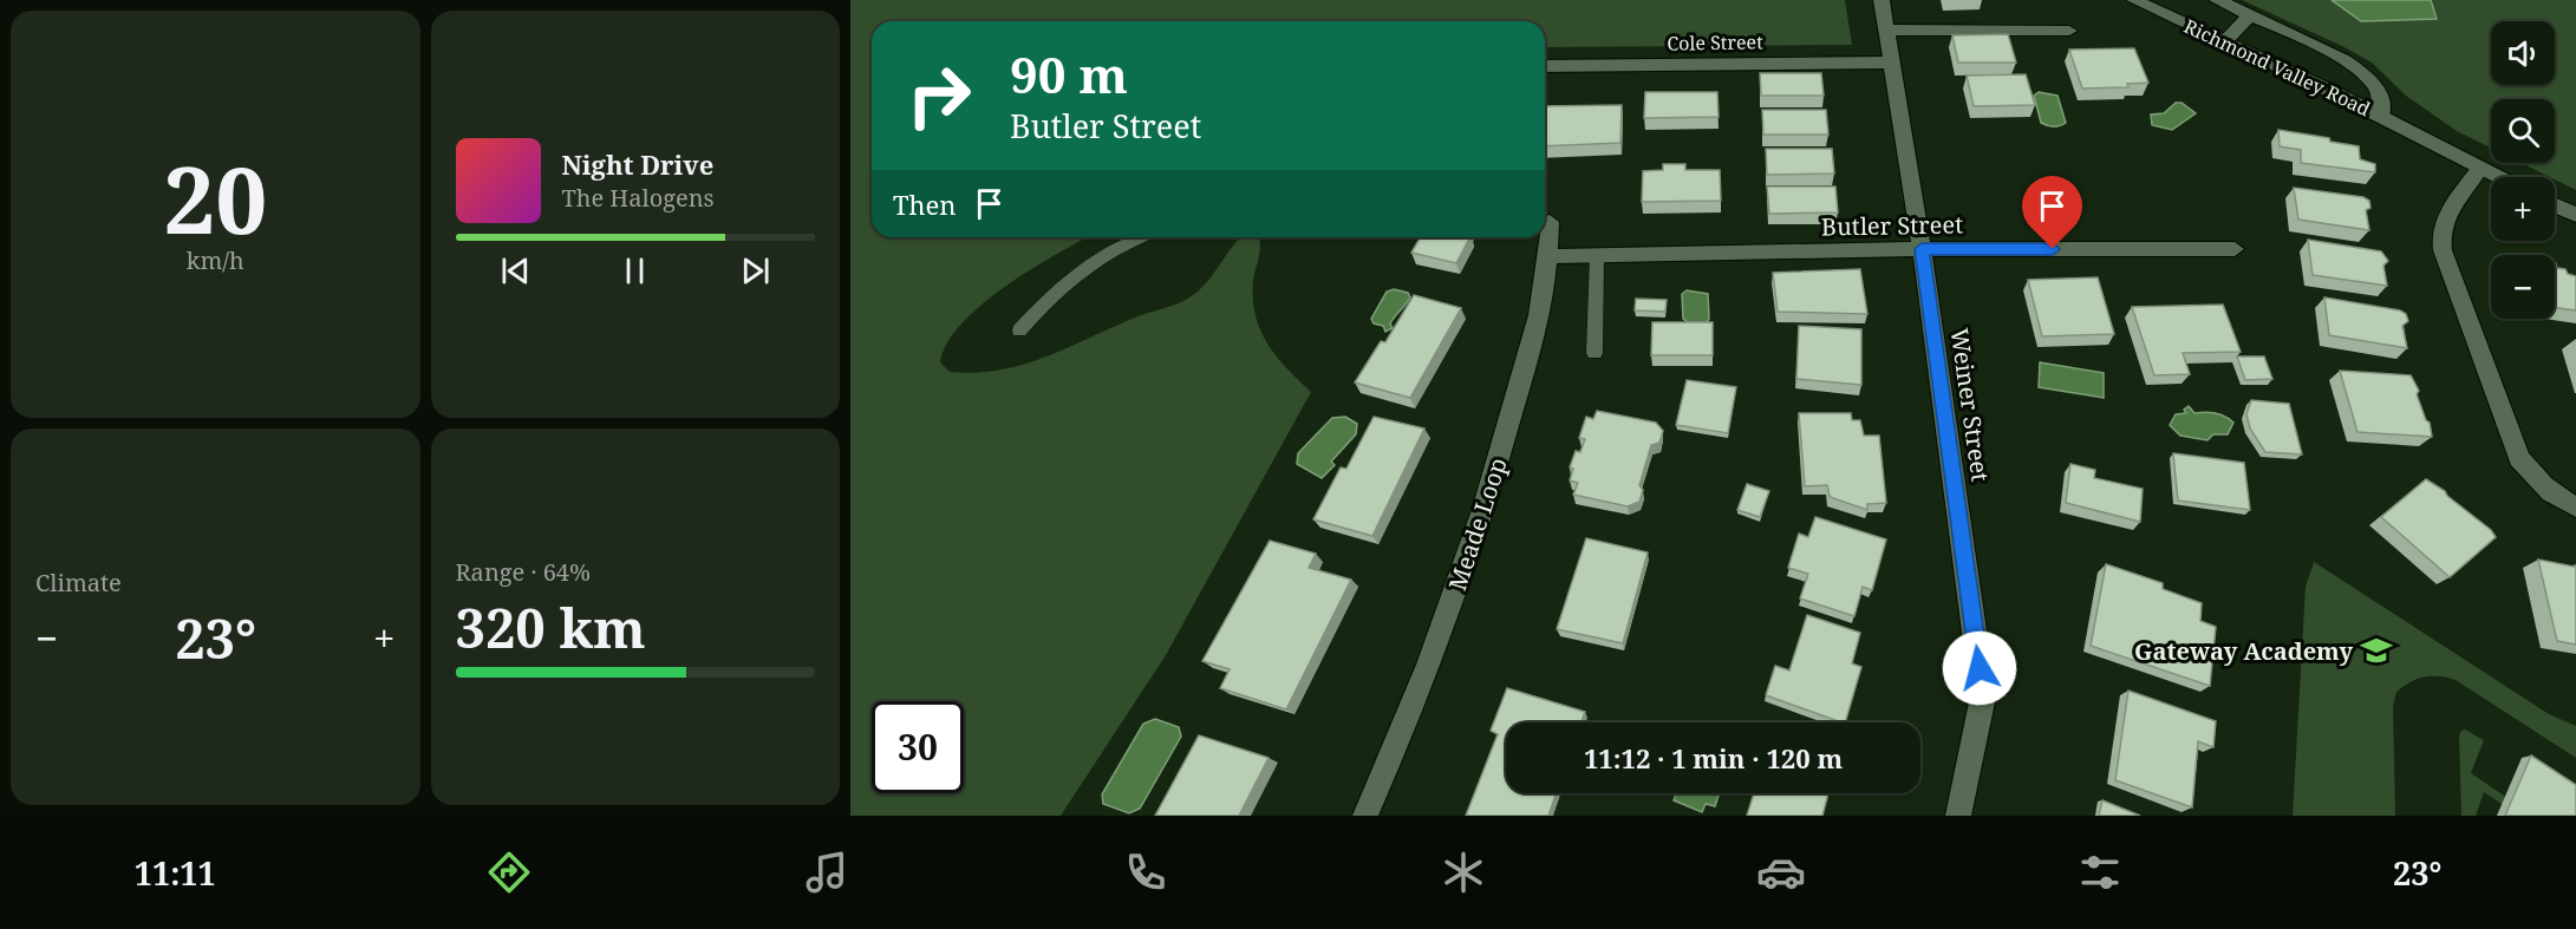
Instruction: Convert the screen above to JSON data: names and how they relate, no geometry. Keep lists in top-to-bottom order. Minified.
{"streets":{"street":["Cole Street","Richmond Valley Road","Butler Street","Weiner Street","Meade Loop"]},"crossings":[["Cole Street","Weiner Street"],["Butler Street","Weiner Street"],["Butler Street","Meade Loop"]],"places":{"school or university":["Gateway Academy"]},"page":{"tile":[["20","km/h"],"Climate",["Range · 64%","320 km"]],"map_buttons":["+","−"],"turn":["90 m","Butler Street"],"song":["Night Drive","The Halogens"],"then":"Then","heat":["−","23°","+"],"limit":"30","trip":"11:12 · 1 min · 120 m","tabs":["11:11","23°"]}}
